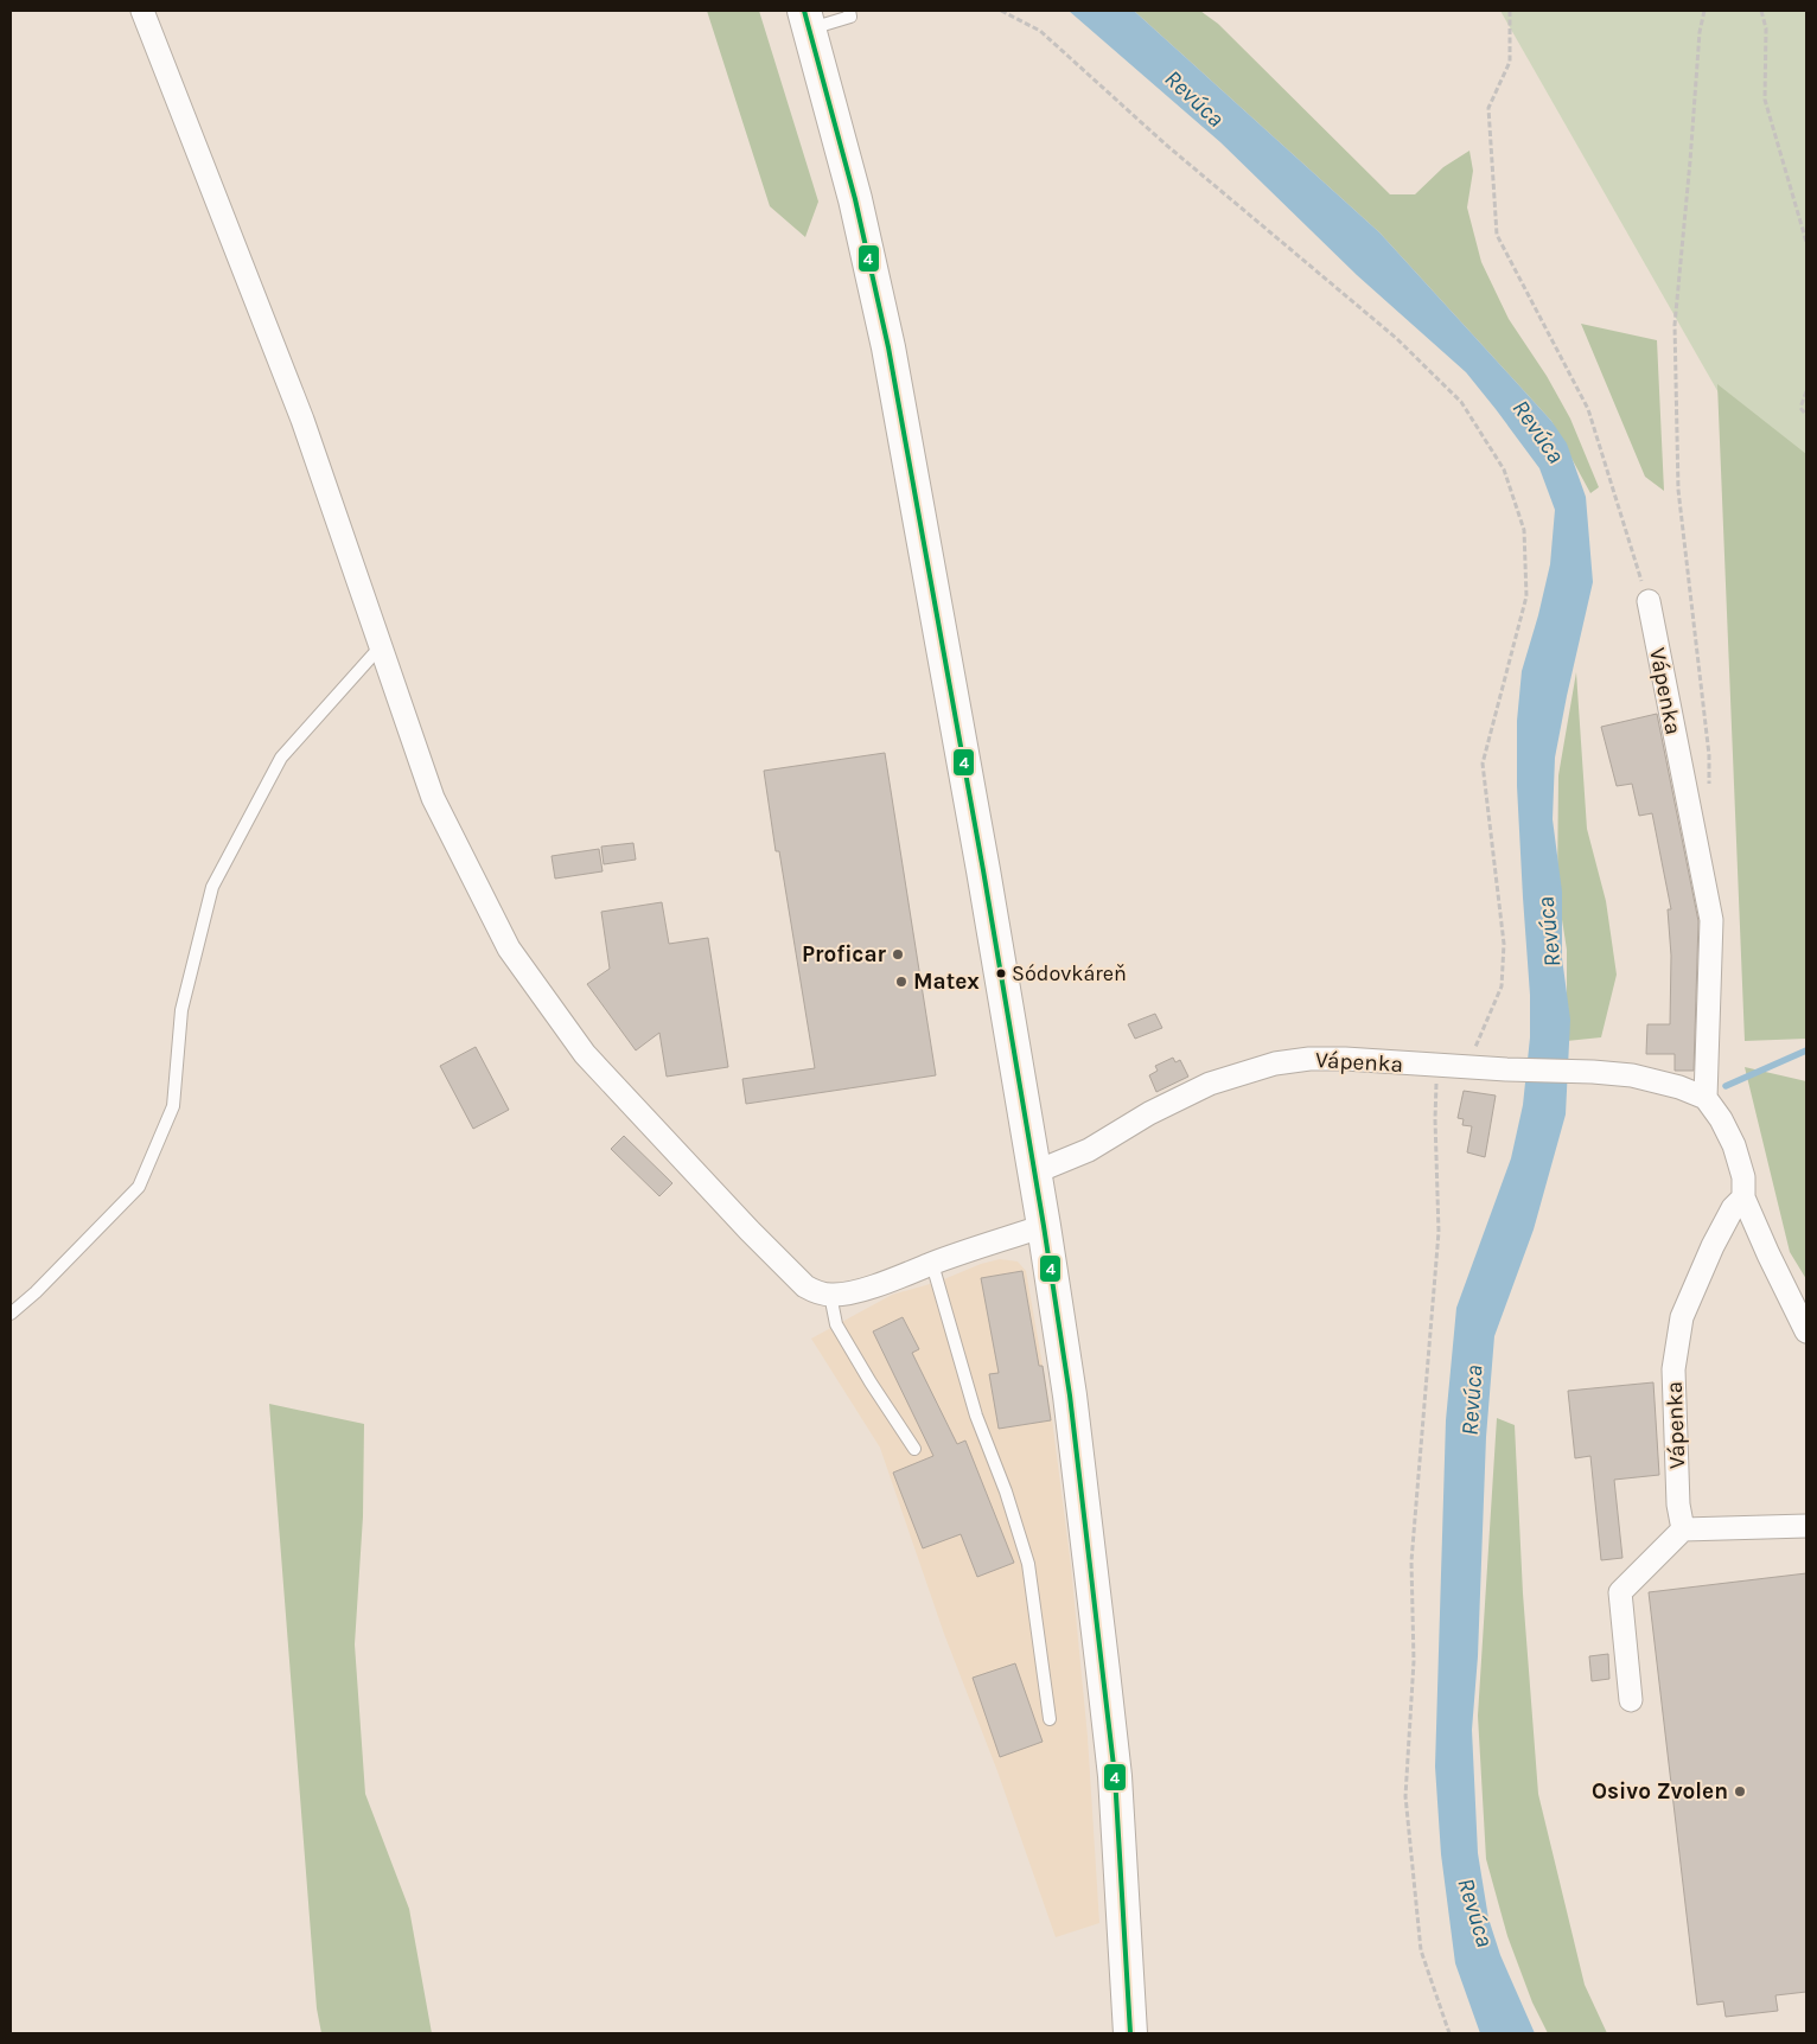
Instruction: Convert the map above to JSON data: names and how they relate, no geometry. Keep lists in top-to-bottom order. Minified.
{"streets":{"street":["Vápenka"]},"water":["Revúca"],"places":["Proficar","Sódovkáreň","Matex","Osivo Zvolen"],"lines":["transit line 4"]}
